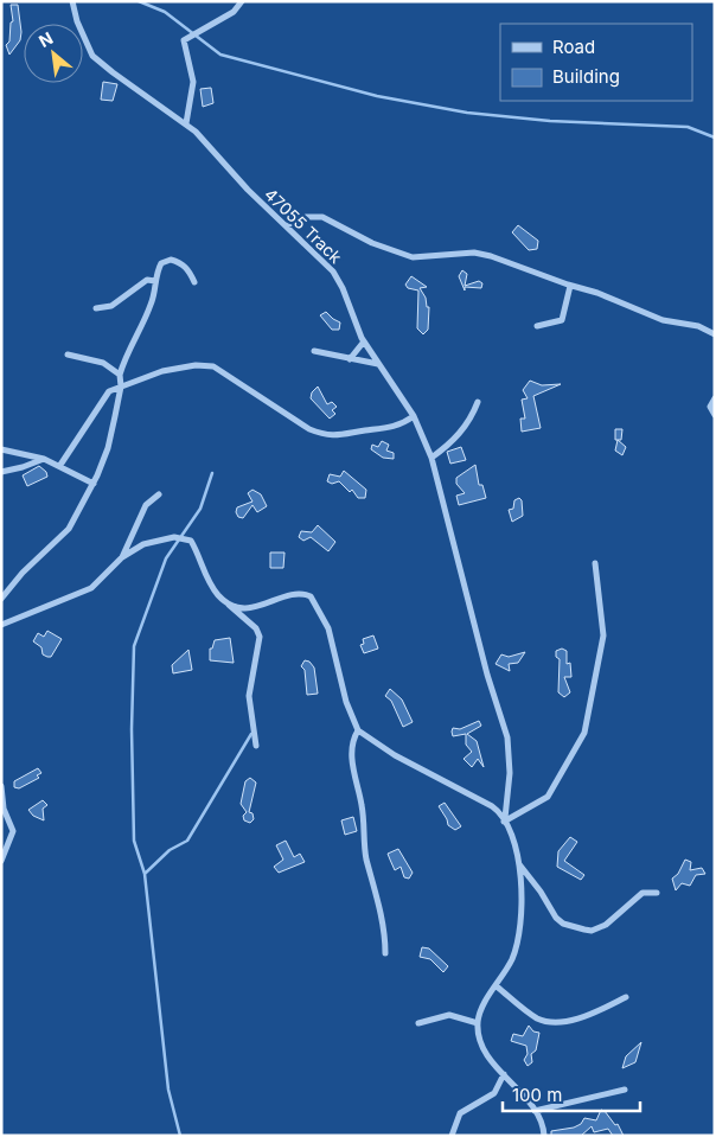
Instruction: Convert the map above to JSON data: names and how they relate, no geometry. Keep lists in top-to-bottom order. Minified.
{"streets":{"street":["47055 Track"]},"legend":["Road","Building"],"scale_bar":"100 m","north":"top left"}
